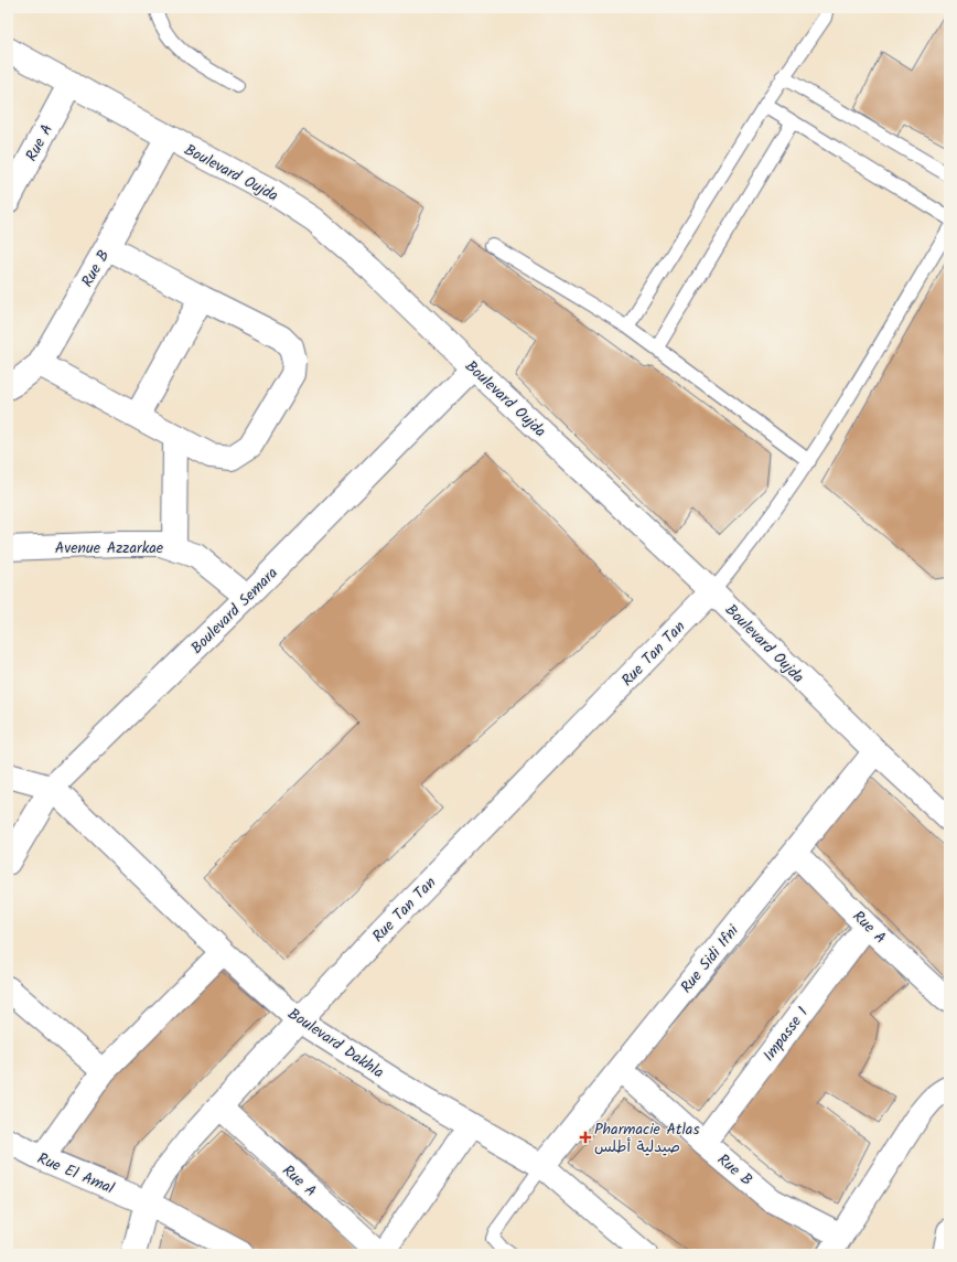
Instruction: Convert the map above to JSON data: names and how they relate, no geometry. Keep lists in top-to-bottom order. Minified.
{"streets":{"main road":["Rue A","Boulevard Oujda","Rue B","Avenue Azzarkae","Boulevard Semara","Rue Tan Tan","Rue Sidi Ifni","Impasse 1","Boulevard Dakhla","Rue El Amal"]},"crossings":[["Rue A","Boulevard Oujda"],["Rue A","Rue Tan Tan"],["Rue A","Rue Sidi Ifni"],["Rue A","Impasse 1"],["Boulevard Oujda","Rue B"],["Boulevard Oujda","Boulevard Semara"],["Boulevard Oujda","Rue Tan Tan"],["Boulevard Oujda","Rue Sidi Ifni"],["Rue B","Rue Sidi Ifni"],["Rue B","Impasse 1"],["Avenue Azzarkae","Boulevard Semara"],["Boulevard Semara","Boulevard Dakhla"],["Rue Tan Tan","Boulevard Dakhla"],["Rue Tan Tan","Rue El Amal"],["Rue Sidi Ifni","Boulevard Dakhla"]],"places":{"health":["Pharmacie Atlas صيدلية أطلس"]}}
